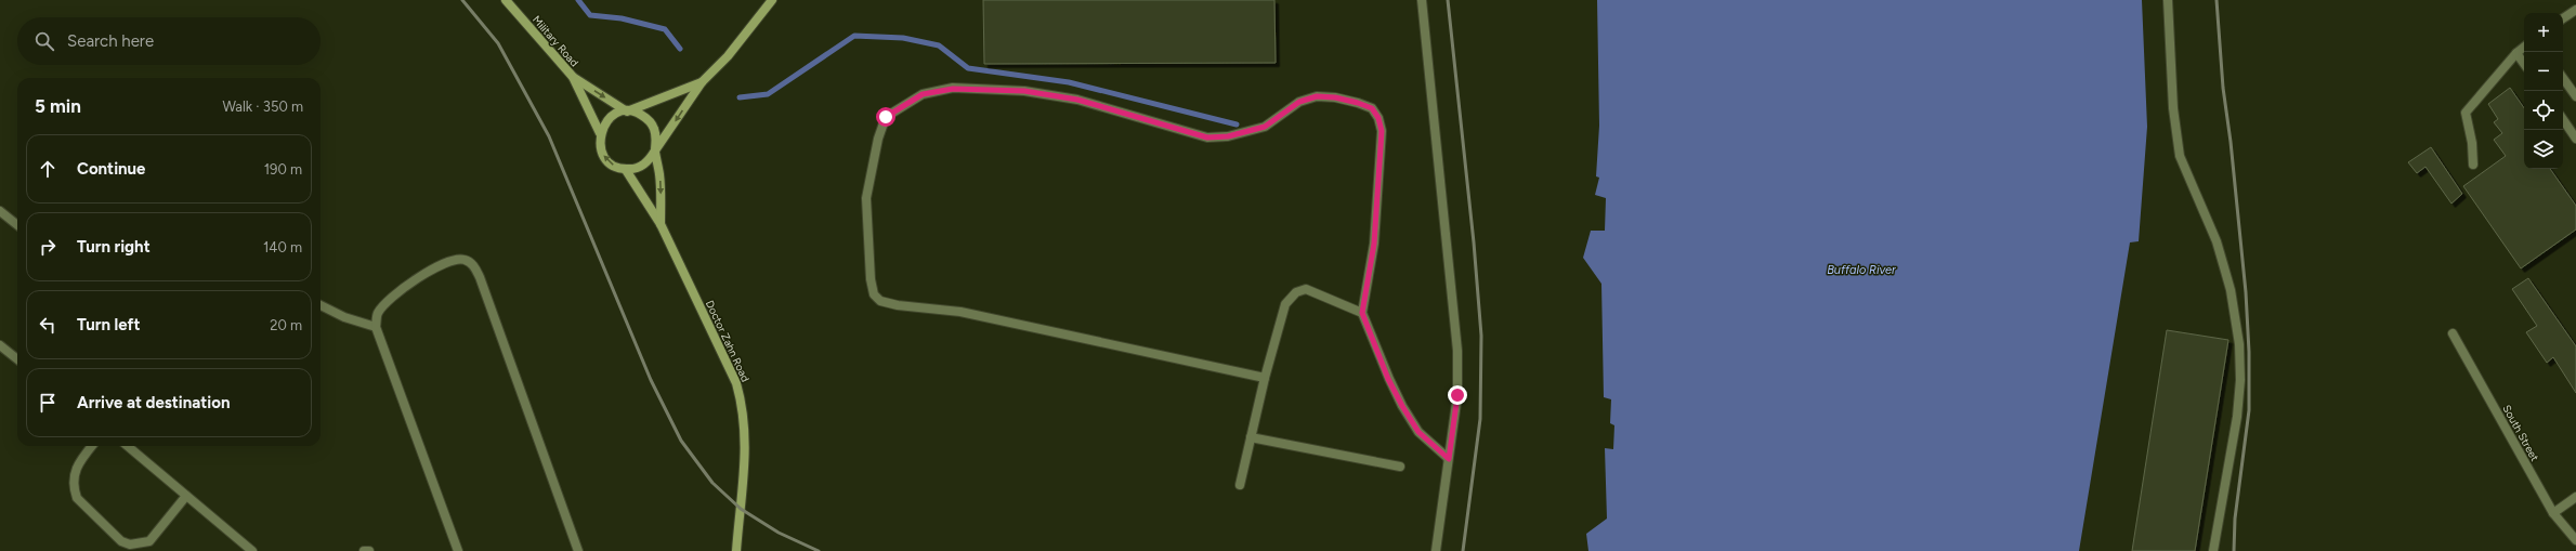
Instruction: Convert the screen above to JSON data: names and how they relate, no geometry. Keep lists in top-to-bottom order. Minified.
{"streets":{"street":["Military Road","Doctor Zahn Road","South Street"]},"crossings":[["Military Road","Doctor Zahn Road"]],"water":["Buffalo River"],"page":{"map_buttons":["+","−"],"search":"Search here","heading":["5 min","Walk · 350 m"],"list":[["Continue","190 m"],["Turn right","140 m"],["Turn left","20 m"],"Arrive at destination"]}}
